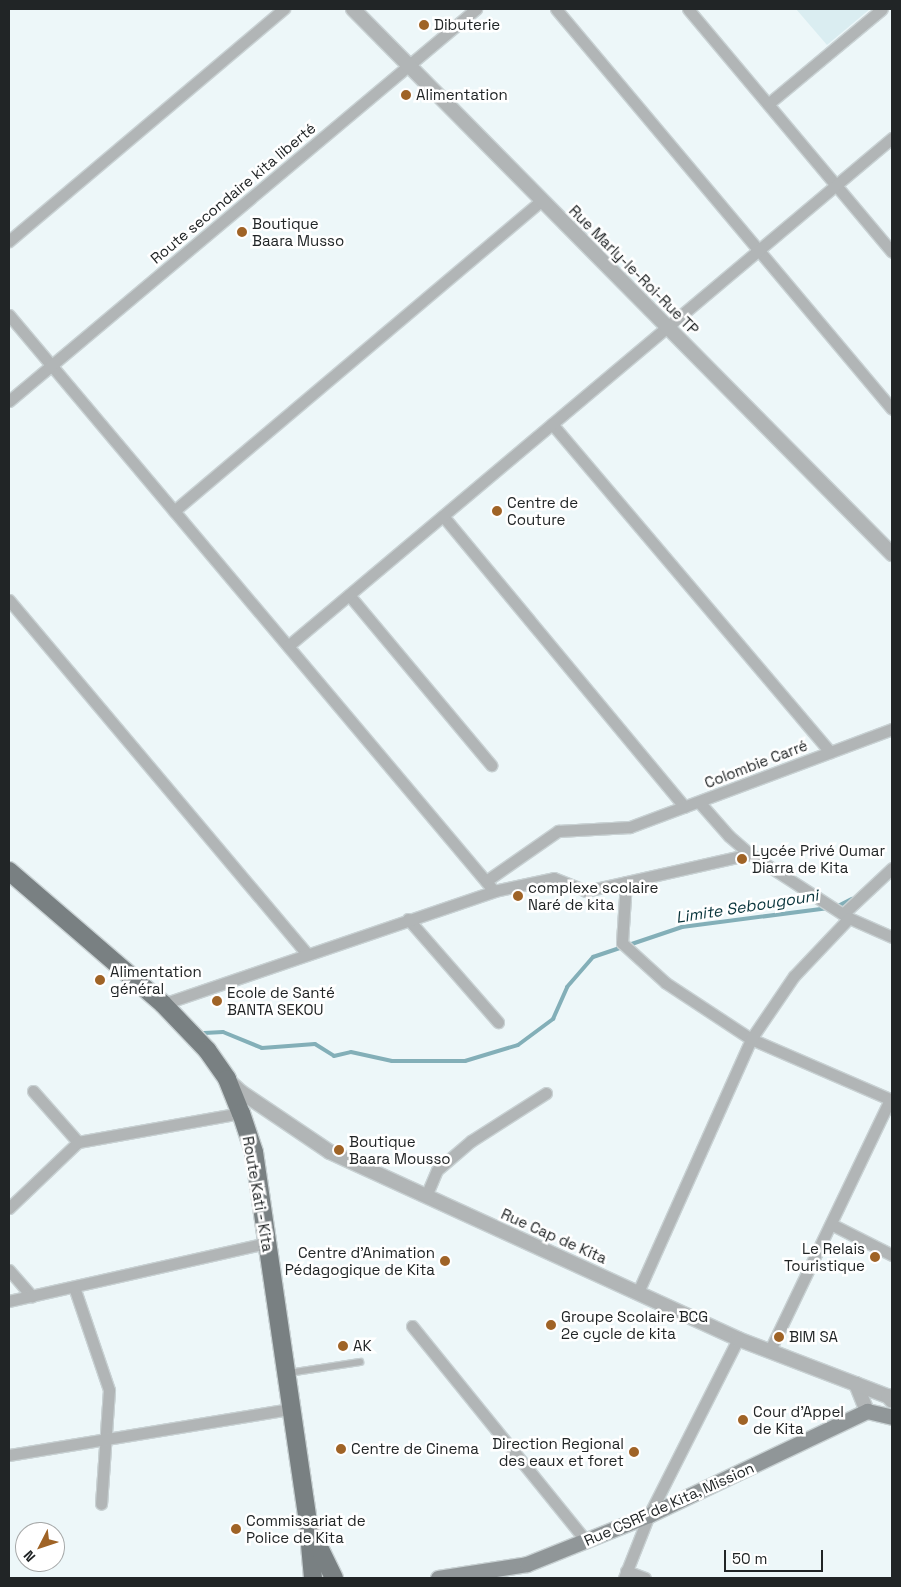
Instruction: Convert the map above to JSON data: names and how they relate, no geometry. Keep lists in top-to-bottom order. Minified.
{"streets":{"main road":["Route Kati - Kita","Rue CSRF de Kita, Mission"],"street":["Route secondaire kita liberté","Rue Marly-le-Roi-Rue TP","Colombie Carré","Rue Cap de Kita"]},"crossings":[["Route secondaire kita liberté","Rue Marly-le-Roi-Rue TP"],["Route Kati - Kita","Rue Cap de Kita"]],"water":["Limite Sebougouni"],"places":["Dibuterie","Alimentation","Boutique Baara Musso","Centre de Couture","Lycée Privé Oumar Diarra de Kita","complexe scolaire Naré de kita","Alimentation général","Ecole de Santé BANTA SEKOU","Boutique Baara Mousso","Le Relais Touristique","Centre d'Animation Pédagogique de Kita","Groupe Scolaire BCG 2e cycle de kita","BIM SA","AK","Cour d'Appel de Kita","Centre de Cinema","Direction Regional des eaux et foret","Commissariat de Police de Kita"],"scale_bar":"50 m","north":"bottom left"}
